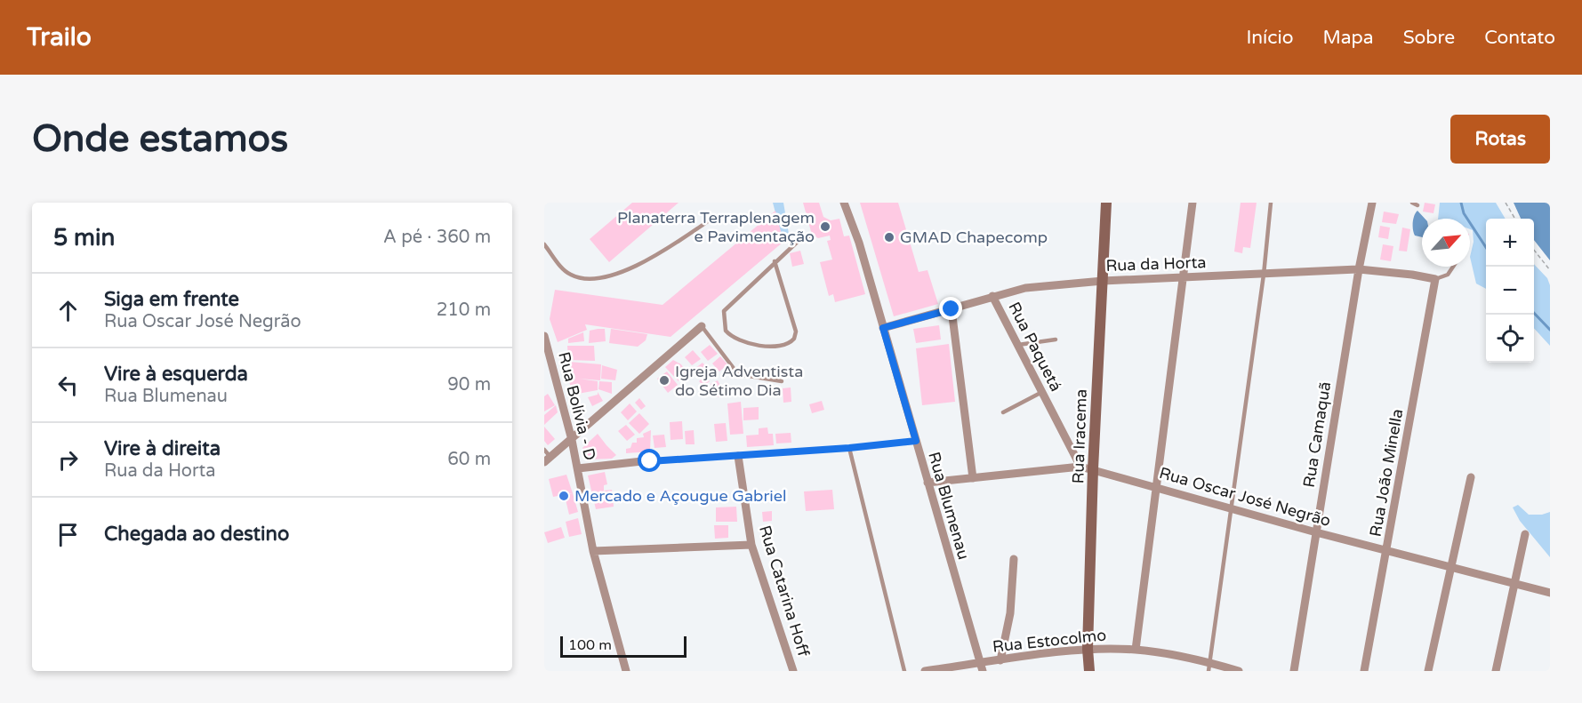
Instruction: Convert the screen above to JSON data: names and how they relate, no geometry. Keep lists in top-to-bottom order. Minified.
{"streets":{"street":["Rua da Horta","Rua Paquetá","Rua Bolívia - D","Rua Camaquã","Rua Iracema","Rua João Minella","Rua Oscar José Negrão","Rua Blumenau","Rua Catarina Hoff","Rua Estocolmo"]},"crossings":[["Rua da Horta","Rua Paquetá"],["Rua da Horta","Rua Camaquã"],["Rua da Horta","Rua Iracema"],["Rua da Horta","Rua João Minella"],["Rua da Horta","Rua Blumenau"],["Rua Paquetá","Rua Oscar José Negrão"],["Rua Camaquã","Rua Oscar José Negrão"],["Rua Iracema","Rua Oscar José Negrão"],["Rua Iracema","Rua Estocolmo"],["Rua João Minella","Rua Oscar José Negrão"],["Rua Oscar José Negrão","Rua Blumenau"],["Rua Blumenau","Rua Estocolmo"]],"places":["Planaterra Terraplenagem e Pavimentação","GMAD Chapecomp","Igreja Adventista do Sétimo Dia","Mercado e Açougue Gabriel"],"scale_bar":"100 m","north":"top right","page":{"header":"Trailo","nav":["Início","Mapa","Sobre","Contato"],"buttons":"Rotas","title":"Onde estamos","heading":["5 min","A pé · 360 m"],"map_buttons":["+","−"],"list":[["Siga em frente","Rua Oscar José Negrão","210 m"],["Vire à esquerda","Rua Blumenau","90 m"],["Vire à direita","Rua da Horta","60 m"],"Chegada ao destino"],"scale":"100 m"}}
